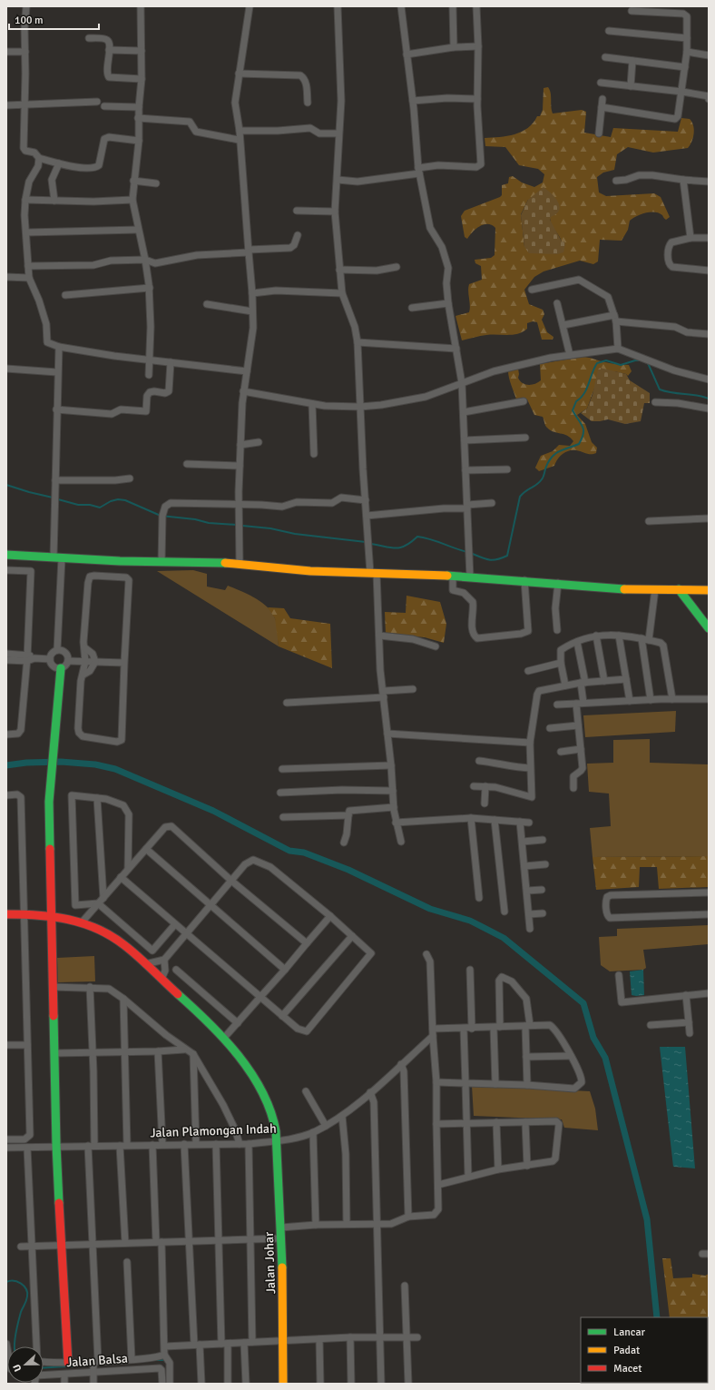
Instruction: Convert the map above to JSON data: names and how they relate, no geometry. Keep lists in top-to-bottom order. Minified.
{"streets":{"street":["Jalan Plamongan Indah","Jalan Johar","Jalan Balsa"]},"crossings":[["Jalan Plamongan Indah","Jalan Johar"]],"legend":["Lancar","Padat","Macet"],"scale_bar":"100 m","north":"left"}
